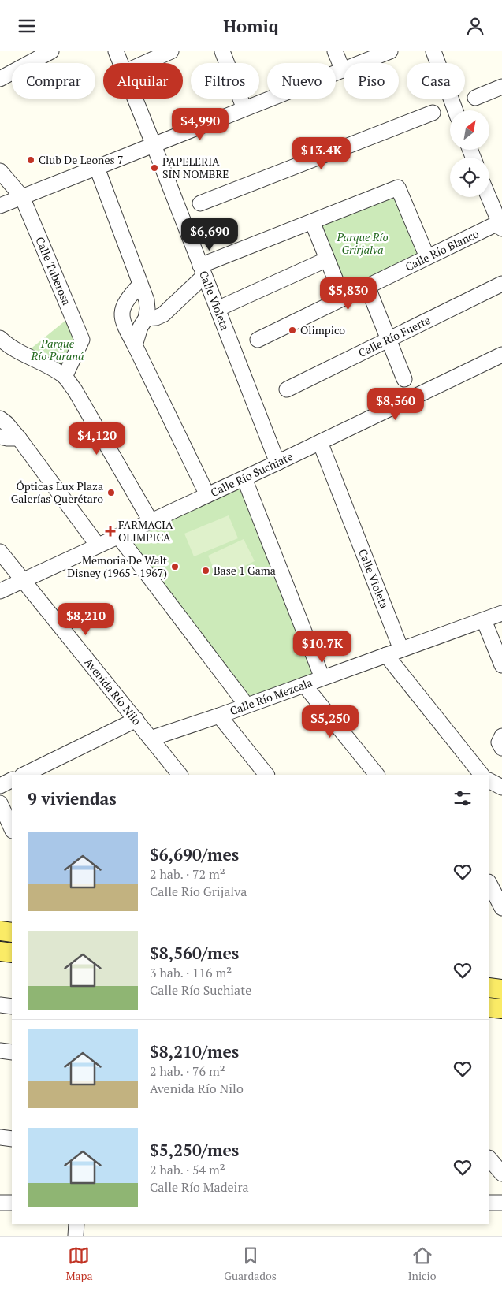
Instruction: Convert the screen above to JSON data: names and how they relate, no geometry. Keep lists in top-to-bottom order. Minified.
{"streets":{"street":["Calle Río Blanco","Calle Tuberosa","Calle Violeta","Calle Río Fuerte","Calle Río Suchiate","Avenida Río Nilo","Calle Río Mezcala"]},"crossings":[["Calle Violeta","Calle Río Suchiate"],["Calle Violeta","Calle Río Mezcala"],["Calle Río Suchiate","Avenida Río Nilo"],["Avenida Río Nilo","Calle Río Mezcala"]],"parks":["Parque Río Grírjalva","Parque Río Paraná"],"places":{"other":["Club De Leones 7","PAPELERIA SIN NOMBRE","Olimpico","Ópticas Lux Plaza Galerías Querétaro","Memoria De Walt Disney (1965 - 1967)","Base 1 Gama"],"health":["FARMACIA OLIMPICA"]},"north":"top right","page":{"header":"Homiq","chip":["Comprar","Alquilar","Filtros","Nuevo","Piso","Casa"],"price":["$4,990","$13.4K","$6,690","$5,830","$8,560","$4,120","$8,210","$10.7K","$5,250"],"heading":"9 viviendas","list":[{"name":"$6,690/mes","note":"2 hab. · 72 m² · Calle Río Grijalva"},{"name":"$8,560/mes","note":"3 hab. · 116 m² · Calle Río Suchiate"},{"name":"$8,210/mes","note":"2 hab. · 76 m² · Avenida Río Nilo"},{"name":"$5,250/mes","note":"2 hab. · 54 m² · Calle Río Madeira"}],"tabs":["Mapa","Guardados","Inicio"]}}
